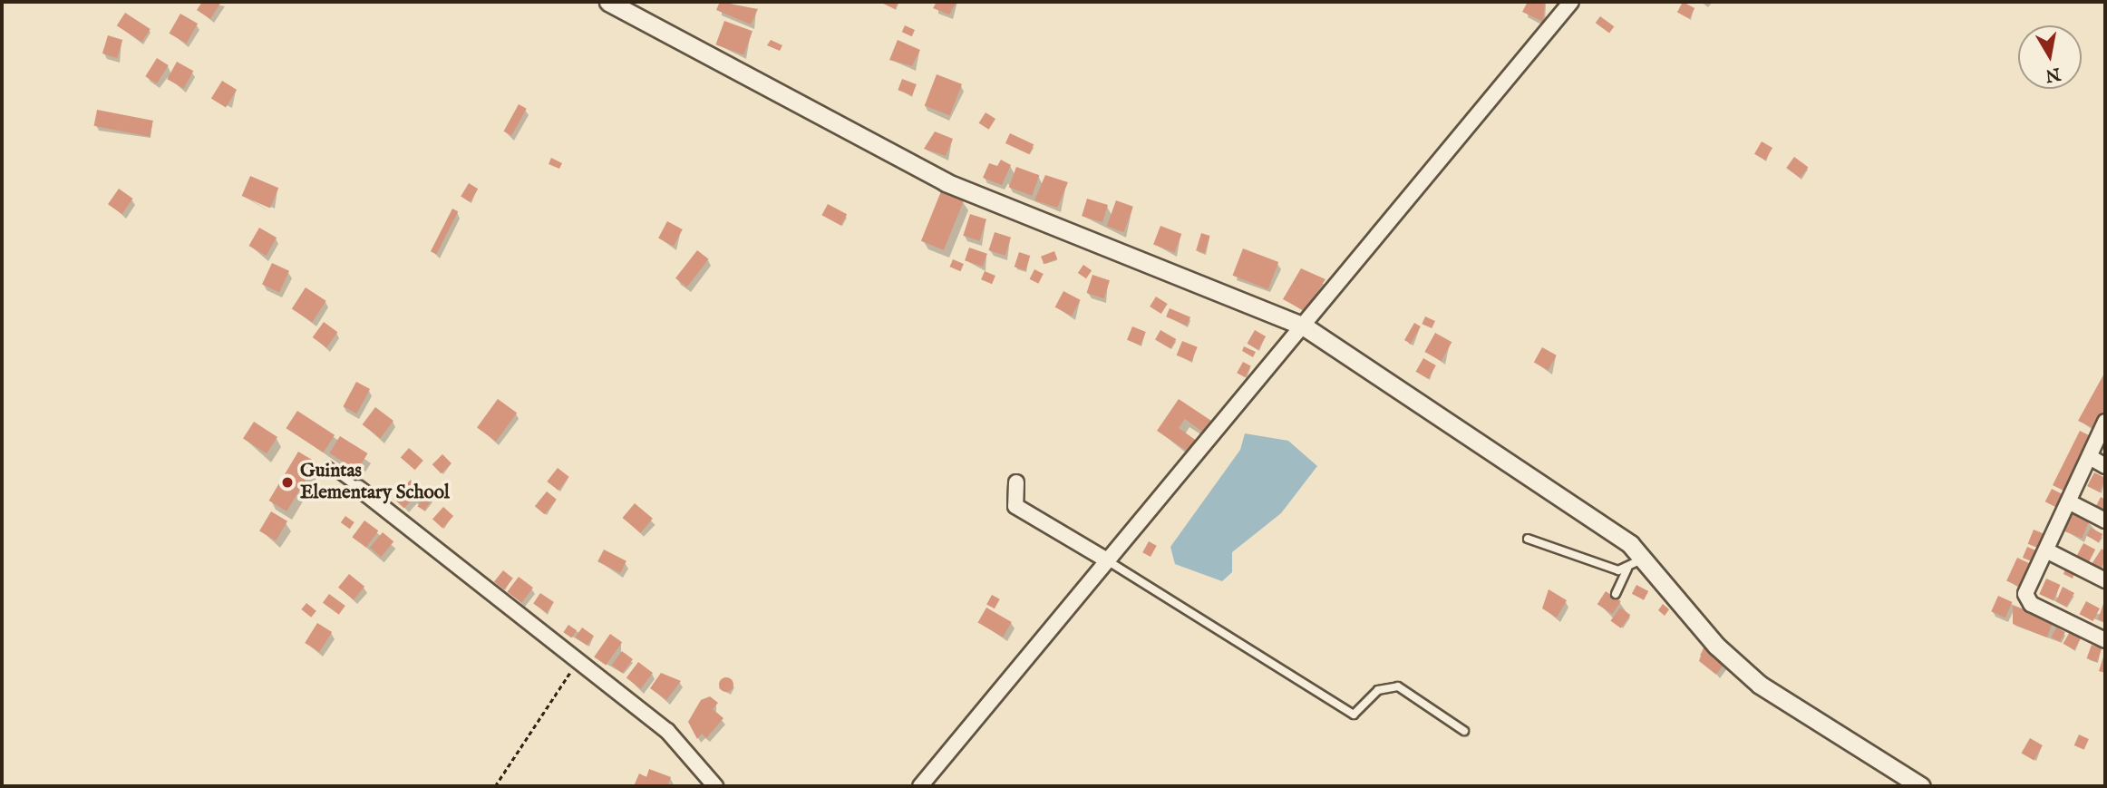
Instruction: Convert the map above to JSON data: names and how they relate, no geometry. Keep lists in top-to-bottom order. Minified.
{"places":["Guintas Elementary School"],"north":"bottom"}
